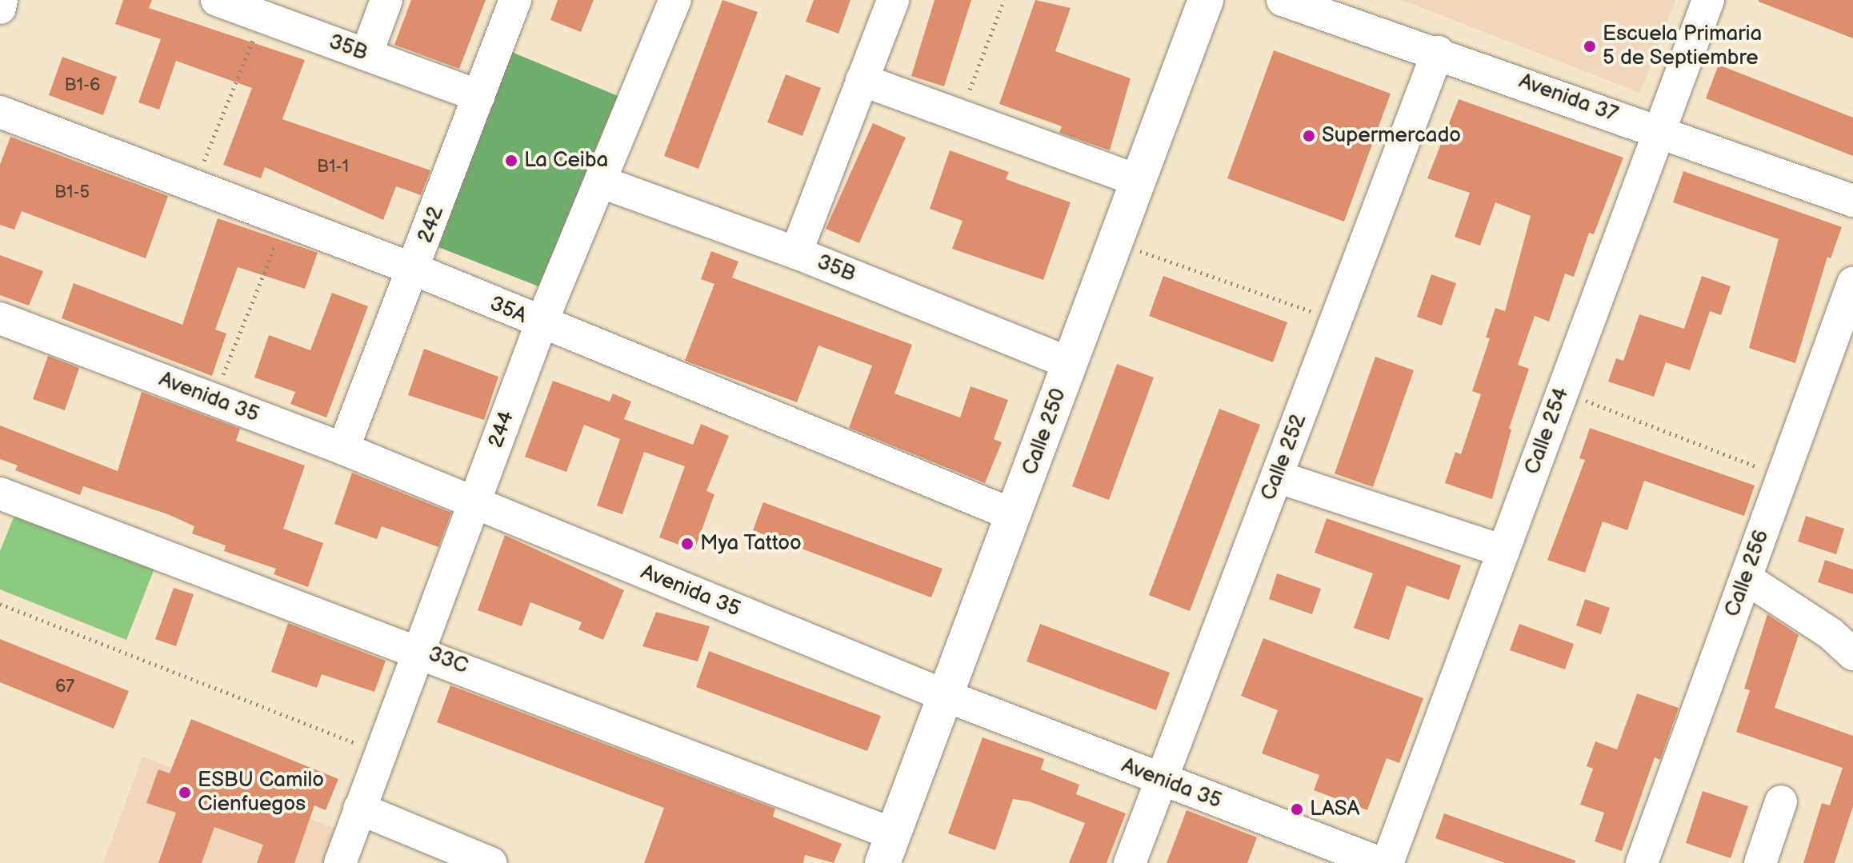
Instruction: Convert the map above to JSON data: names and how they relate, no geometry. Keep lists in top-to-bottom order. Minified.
{"streets":{"main road":["Calle 250"],"street":["35B","Avenida 37","242","35A","Avenida 35","244","Calle 254","Calle 252","Calle 256","33C"]},"crossings":[["35B","242"],["35B","244"],["35B","Calle 250"],["Avenida 37","Calle 254"],["Avenida 37","Calle 252"],["242","35A"],["242","Avenida 35"],["35A","244"],["35A","Calle 250"],["Avenida 35","244"],["Avenida 35","Calle 250"],["Avenida 35","Calle 252"],["244","33C"],["Calle 250","33C"]],"places":["Escuela Primaria 5 de Septiembre","Supermercado","La Ceiba","Mya Tattoo","ESBU Camilo Cienfuegos","LASA"],"house_numbers":["B1-6","B1-1","B1-5","67"]}
